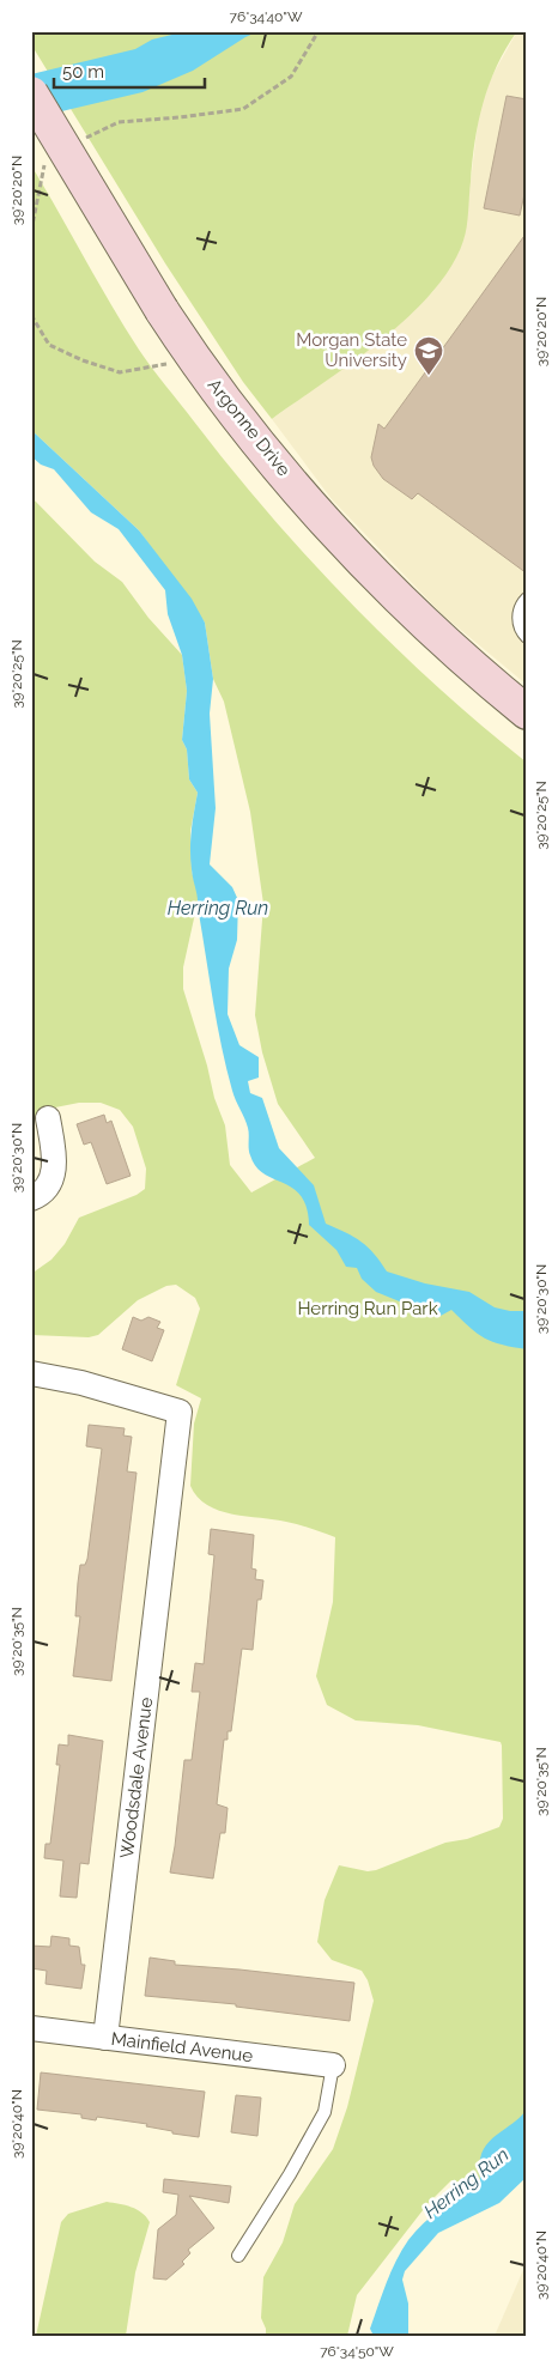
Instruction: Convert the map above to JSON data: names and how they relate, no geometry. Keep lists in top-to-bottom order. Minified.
{"streets":{"main road":["Argonne Drive"],"street":["Woodsdale Avenue","Mainfield Avenue"]},"crossings":[["Woodsdale Avenue","Mainfield Avenue"]],"water":["Herring Run"],"parks":["Herring Run Park"],"places":{"school or university":["Morgan State University"]},"scale_bar":"50 m","coordinates":["76°34'40\"W","39°20'20\"N","39°20'25\"N","39°20'30\"N","39°20'35\"N","39°20'40\"N","76°34'50\"W"]}
